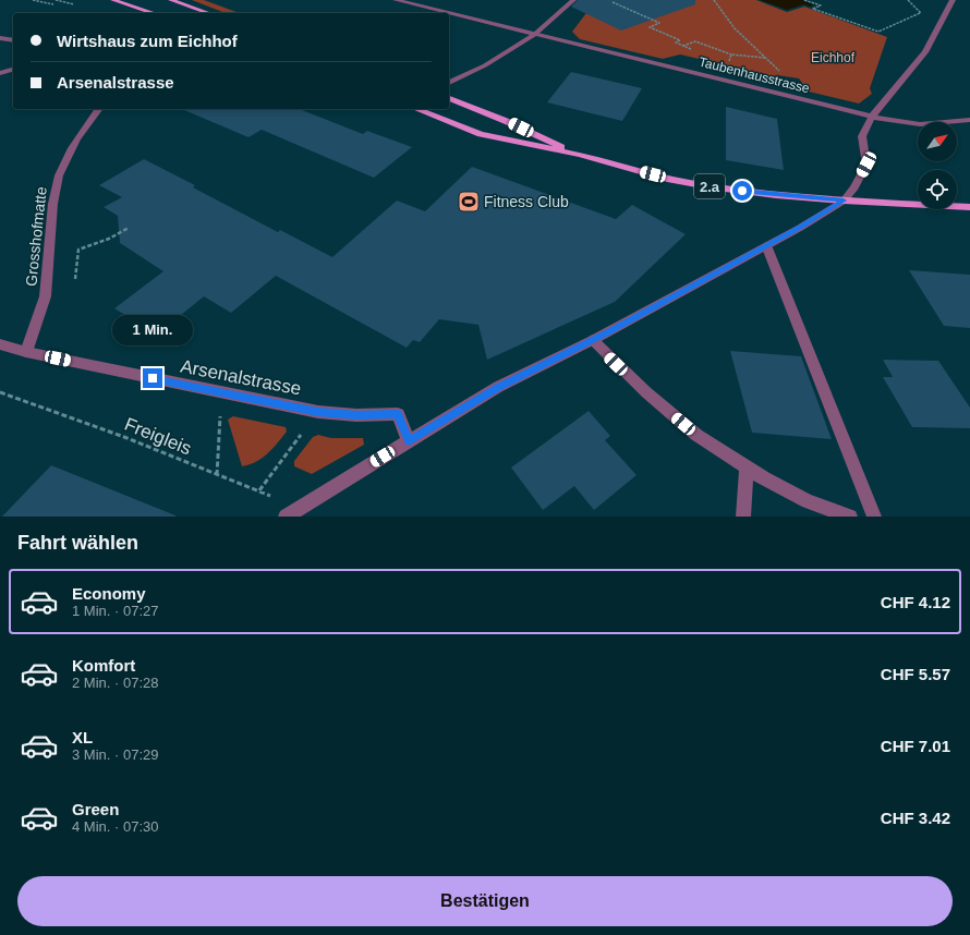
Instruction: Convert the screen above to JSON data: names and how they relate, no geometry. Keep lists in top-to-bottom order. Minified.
{"streets":{"main road":["2.a"],"street":["Taubenhausstrasse","Grosshofmatte","Arsenalstrasse"],"path":["Freigleis"]},"crossings":[["Grosshofmatte","Arsenalstrasse"]],"parks":["Eichhof"],"places":{"sports":["Fitness Club"]},"north":"top right","page":{"banner":["Wirtshaus zum Eichhof","Arsenalstrasse"],"bubble":"1 Min.","heading":"Fahrt wählen","list":[{"name":"Economy","note":"1 Min. · 07:27","value":"CHF 4.12"},{"name":"Komfort","note":"2 Min. · 07:28","value":"CHF 5.57"},{"name":"XL","note":"3 Min. · 07:29","value":"CHF 7.01"},{"name":"Green","note":"4 Min. · 07:30","value":"CHF 3.42"}],"buttons":"Bestätigen"}}
